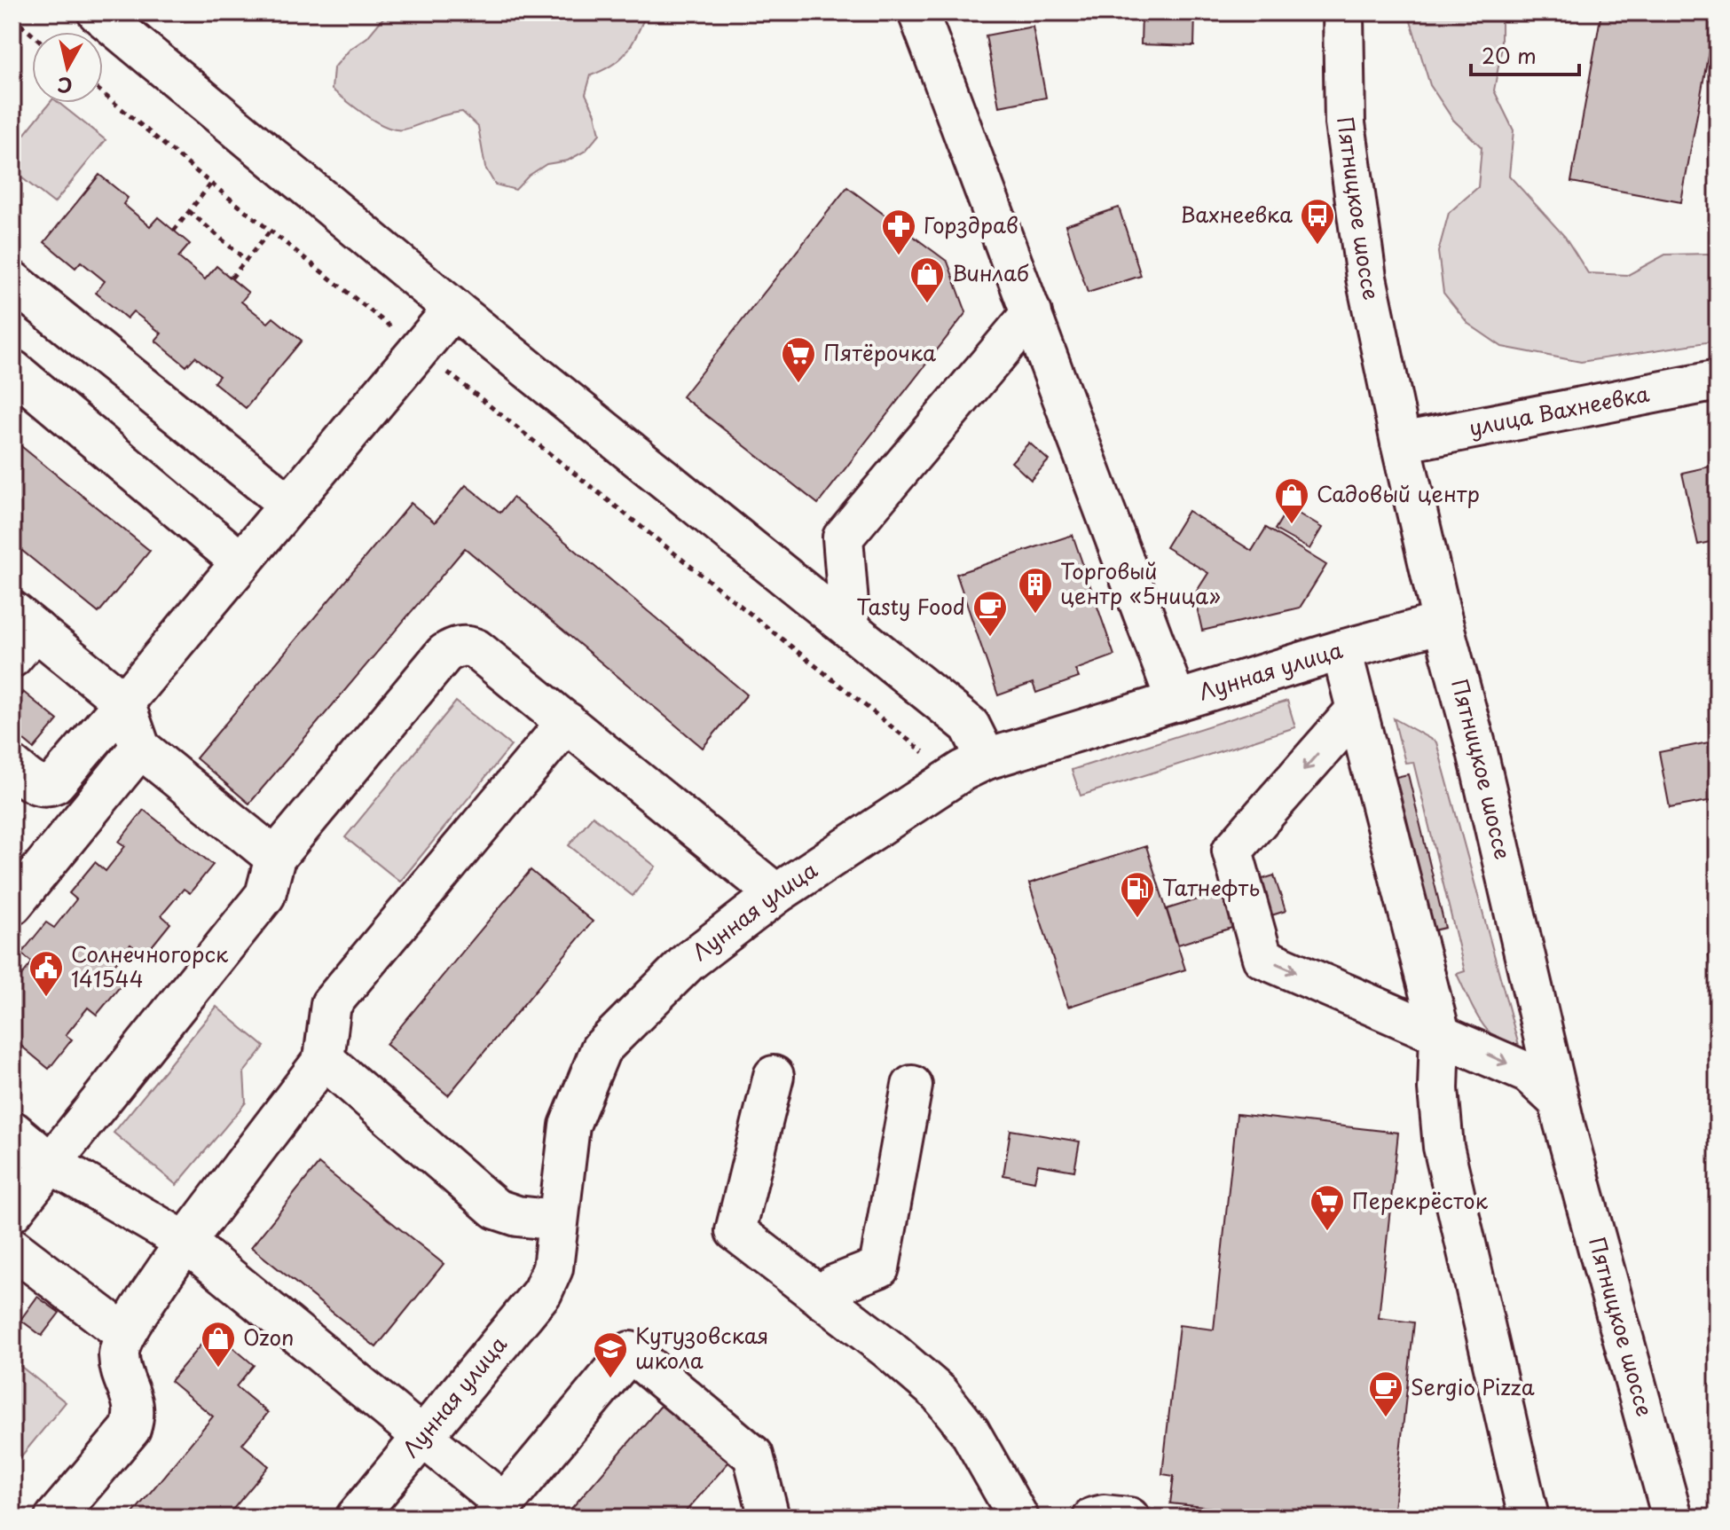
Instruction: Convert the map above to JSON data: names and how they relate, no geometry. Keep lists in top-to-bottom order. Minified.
{"streets":{"street":["Пятницкое шоссе","улица Вахнеевка","Лунная улица"]},"crossings":[["Пятницкое шоссе","улица Вахнеевка"],["Пятницкое шоссе","Лунная улица"]],"places":{"bus stop":["Вахнеевка"],"pharmacy":["Горздрав"],"shop":["Винлаб","Садовый центр","Ozon"],"supermarket":["Пятёрочка","Перекрёсток"],"building":["Торговый центр «5ница»"],"cafe":["Tasty Food","Sergio Pizza"],"fuel station":["Татнефть"],"public building":["Солнечногорск 141544"],"school or university":["Кутузовская школа"]},"scale_bar":"20 m","north":"bottom"}
